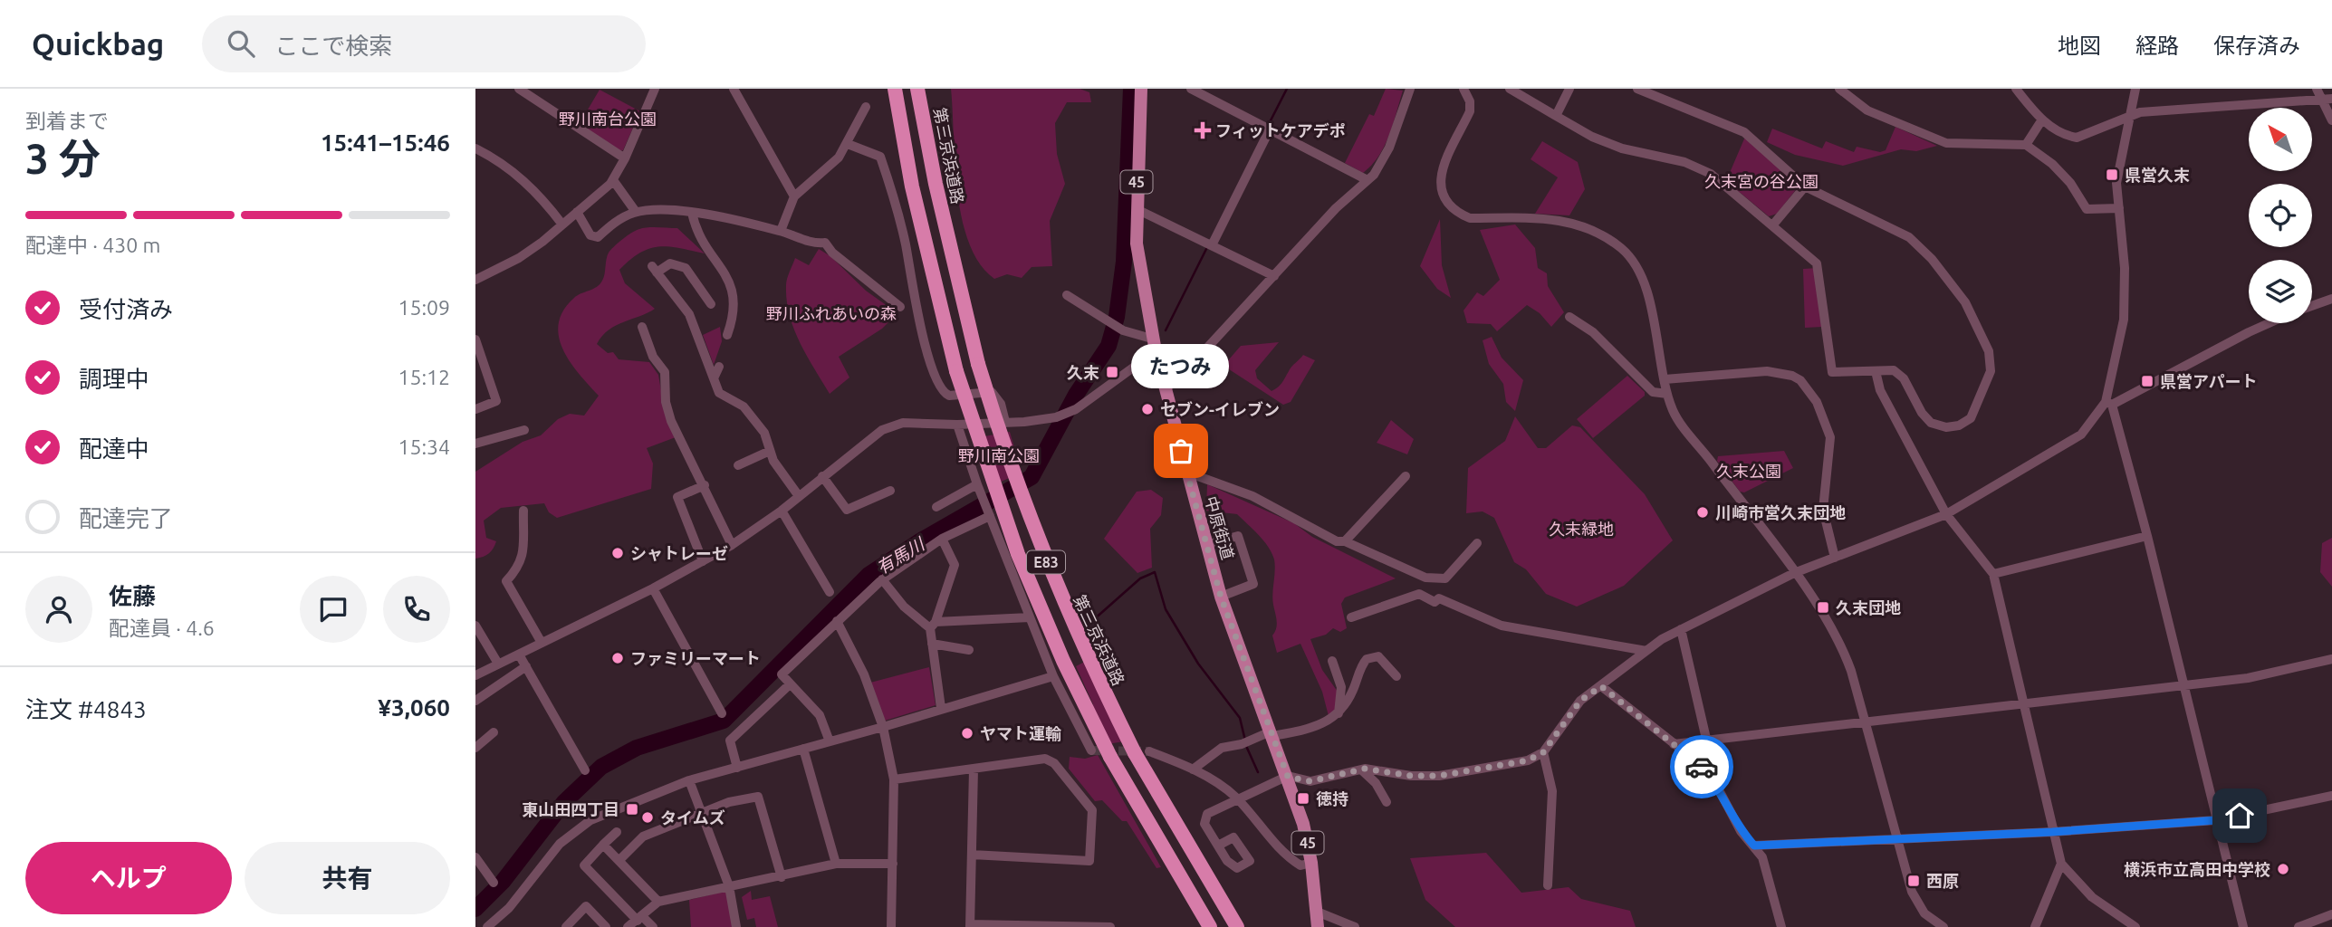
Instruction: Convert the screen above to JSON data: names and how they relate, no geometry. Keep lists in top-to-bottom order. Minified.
{"streets":{"highway":["第三京浜道路","E83"],"main road":["45","中原街道"]},"water":["有馬川"],"parks":["野川南台公園","久末宮の谷公園","野川ふれあいの森","野川南公園","久末公園","久末緑地"],"places":{"health":["フィットケアデポ"],"transit":["県営久末","久末","県営アパート","久末団地","徳持","東山田四丁目","西原"],"other":["セブン-イレブン","たつみ","川崎市営久末団地","シャトレーゼ","ファミリーマート","ヤマト運輸","タイムズ","横浜市立高田中学校"]},"north":"top left","page":{"header":"Quickbag","search":"ここで検索","nav":["地図","経路","保存済み"],"heading":["3 分","到着まで","15:41–15:46"],"panel":["佐藤","配達員 · 4.6","注文 #4843","¥3,060"],"bar":"配達中 · 430 m","list":[["受付済み","15:09"],["調理中","15:12"],["配達中","15:34"],"配達完了"],"bubble":"たつみ","buttons":["ヘルプ","共有"]}}
